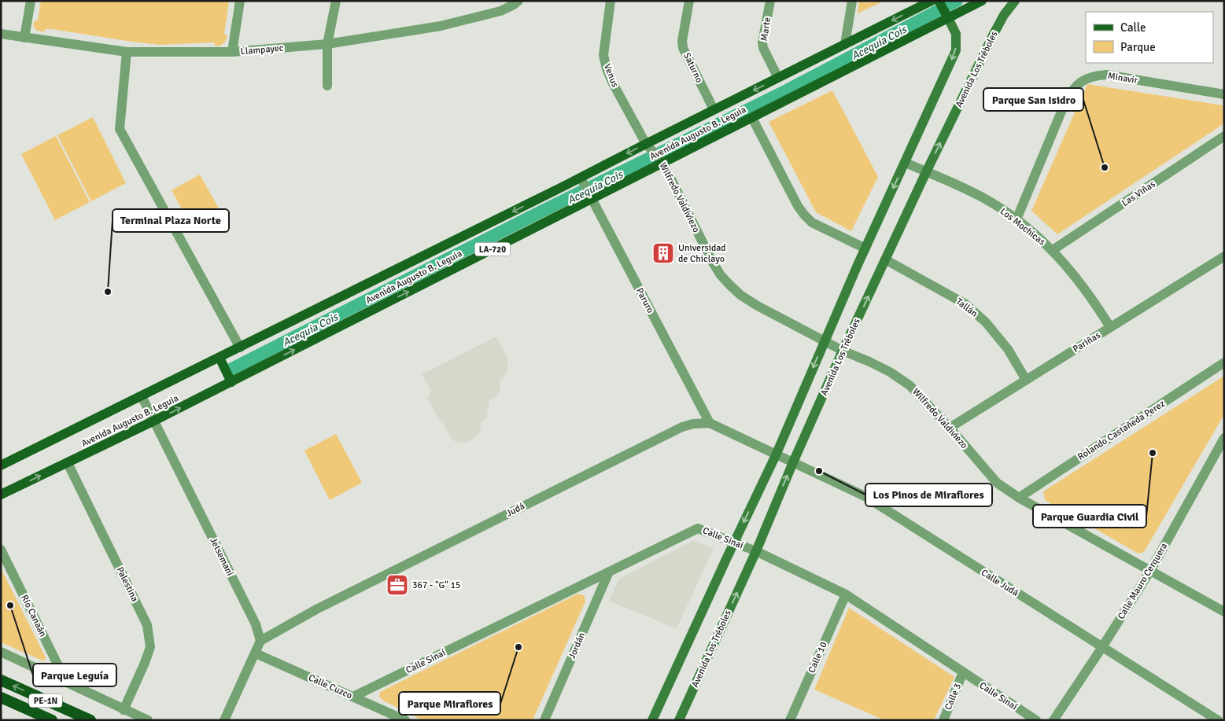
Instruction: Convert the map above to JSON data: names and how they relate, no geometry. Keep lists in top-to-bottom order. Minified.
{"streets":{"highway":["PE-1N"],"main road":["Avenida Los Tréboles","Avenida Augusto B. Leguia","LA-720"],"street":["Marte","Llampayec","Saturno","Venus","Minavir","Las Viñas","Wilfredo Valdiviezo","Los Mochicas","Paruro","Tallán","Pariñas","Rolando Castañeda Perez","Judá","Calle Sinaí","Jetsemaní","Calle Mauro Cerquera","Calle Judá","Palestina","Río Canaán","Jordán","Calle 10","Calle Cuzco","Calle 3"]},"crossings":[["Marte","Avenida Augusto B. Leguia"],["Saturno","Avenida Augusto B. Leguia"],["Avenida Los Tréboles","Avenida Augusto B. Leguia"],["Avenida Los Tréboles","Wilfredo Valdiviezo"],["Avenida Los Tréboles","Los Mochicas"],["Avenida Los Tréboles","Tallán"],["Avenida Los Tréboles","Calle Sinaí"],["Avenida Los Tréboles","Calle Judá"],["Venus","Avenida Augusto B. Leguia"],["Venus","Wilfredo Valdiviezo"],["Minavir","Los Mochicas"],["Avenida Augusto B. Leguia","Wilfredo Valdiviezo"],["Avenida Augusto B. Leguia","Paruro"],["Avenida Augusto B. Leguia","Jetsemaní"],["Avenida Augusto B. Leguia","Palestina"],["Las Viñas","Los Mochicas"],["Wilfredo Valdiviezo","Pariñas"],["Wilfredo Valdiviezo","Rolando Castañeda Perez"],["Wilfredo Valdiviezo","Calle Mauro Cerquera"],["Los Mochicas","Pariñas"],["Paruro","Judá"],["Tallán","Pariñas"],["Judá","Jetsemaní"],["Calle Sinaí","Jordán"],["Calle Sinaí","Calle 10"],["Calle Sinaí","Calle Cuzco"],["Calle Sinaí","Calle 3"],["Calle Mauro Cerquera","Calle Judá"]],"water":["Acequia Cois"],"places":{"other":["Parque San Isidro","Terminal Plaza Norte","Parque Guardia Civil","Los Pinos de Miraflores","Parque Leguía","Parque Miraflores"],"building":["Universidad de Chiclayo"],"office":["367 - \"G\" 15"]},"legend":["Calle","Parque"]}
